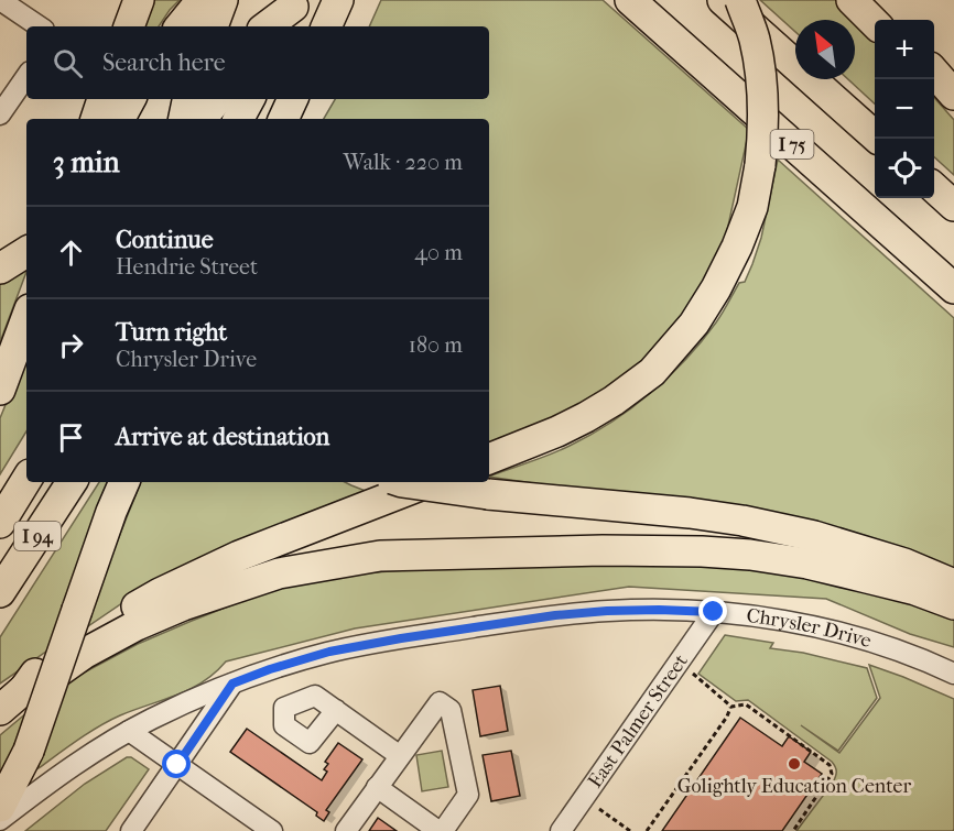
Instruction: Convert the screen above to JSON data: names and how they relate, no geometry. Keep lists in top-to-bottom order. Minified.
{"streets":{"highway":["I 75","I 94"],"street":["Chrysler Drive","East Palmer Street"]},"crossings":[["Chrysler Drive","East Palmer Street"]],"places":["Golightly Education Center"],"north":"top left","page":{"map_buttons":["+","−"],"search":"Search here","heading":["3 min","Walk · 220 m"],"list":[["Continue","Hendrie Street","40 m"],["Turn right","Chrysler Drive","180 m"],"Arrive at destination"]}}
